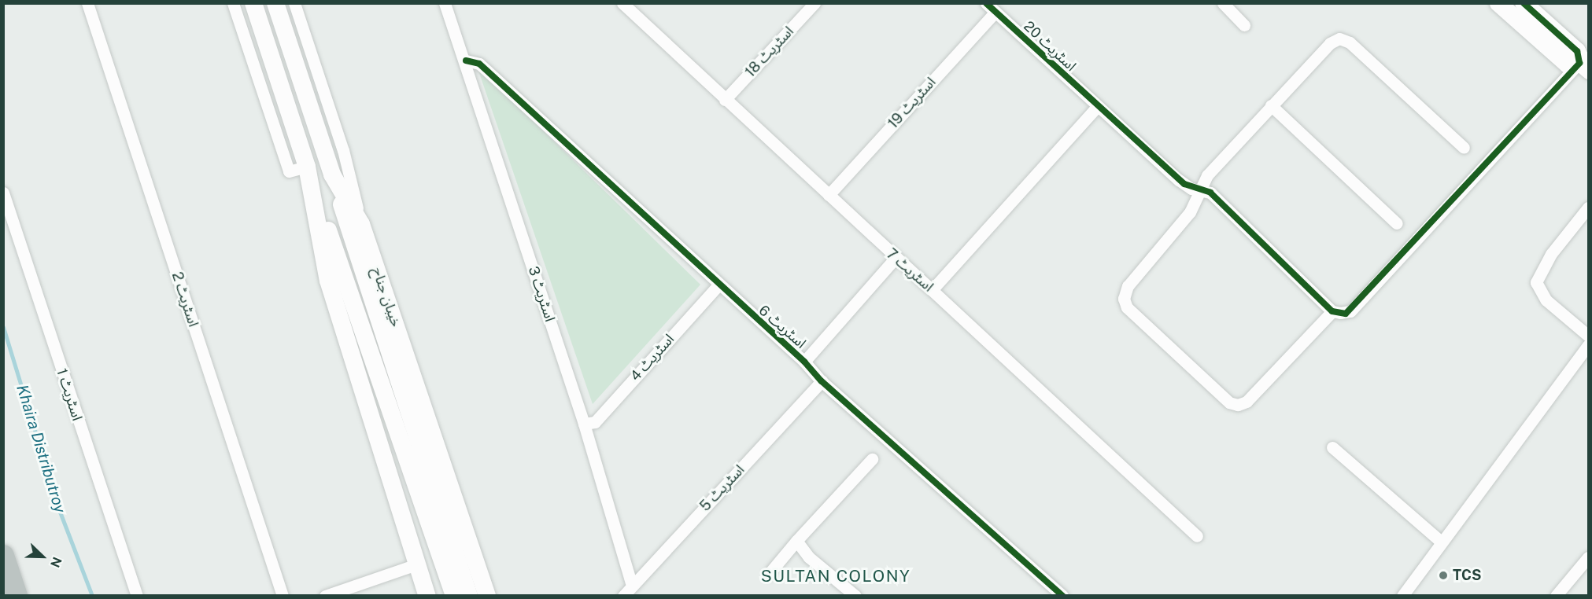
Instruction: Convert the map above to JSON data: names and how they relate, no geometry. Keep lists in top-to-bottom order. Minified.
{"streets":{"main road":["خیبان جناح"],"street":["اسٹریٹ 20","اسٹریٹ 18","اسٹریٹ 19","اسٹریٹ 7","اسٹریٹ 3","اسٹریٹ 2","اسٹریٹ 6","اسٹریٹ 4","اسٹریٹ 1","اسٹریٹ 5"]},"crossings":[["اسٹریٹ 20","اسٹریٹ 19"],["اسٹریٹ 18","اسٹریٹ 7"],["اسٹریٹ 19","اسٹریٹ 7"],["اسٹریٹ 3","اسٹریٹ 6"],["اسٹریٹ 3","اسٹریٹ 4"],["اسٹریٹ 3","اسٹریٹ 5"],["اسٹریٹ 6","اسٹریٹ 4"],["اسٹریٹ 6","اسٹریٹ 5"]],"districts":["SULTAN COLONY"],"water":["Khaira Distributroy"],"places":["TCS"],"north":"bottom right"}
